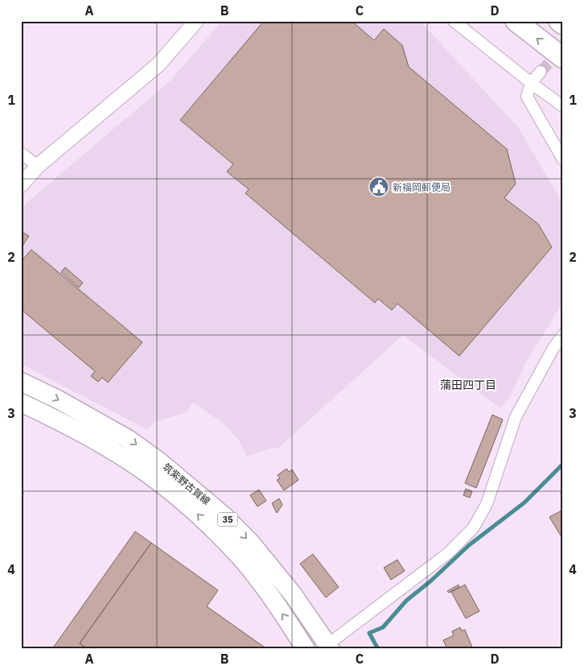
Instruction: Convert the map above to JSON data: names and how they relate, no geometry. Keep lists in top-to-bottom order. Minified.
{"streets":{"main road":["筑紫野古賀線","35"]},"districts":["蒲田四丁目"],"places":{"public building":["新福岡郵便局"]},"grid":{"columns":["A","B","C","D"],"rows":["1","2","3","4"]}}
